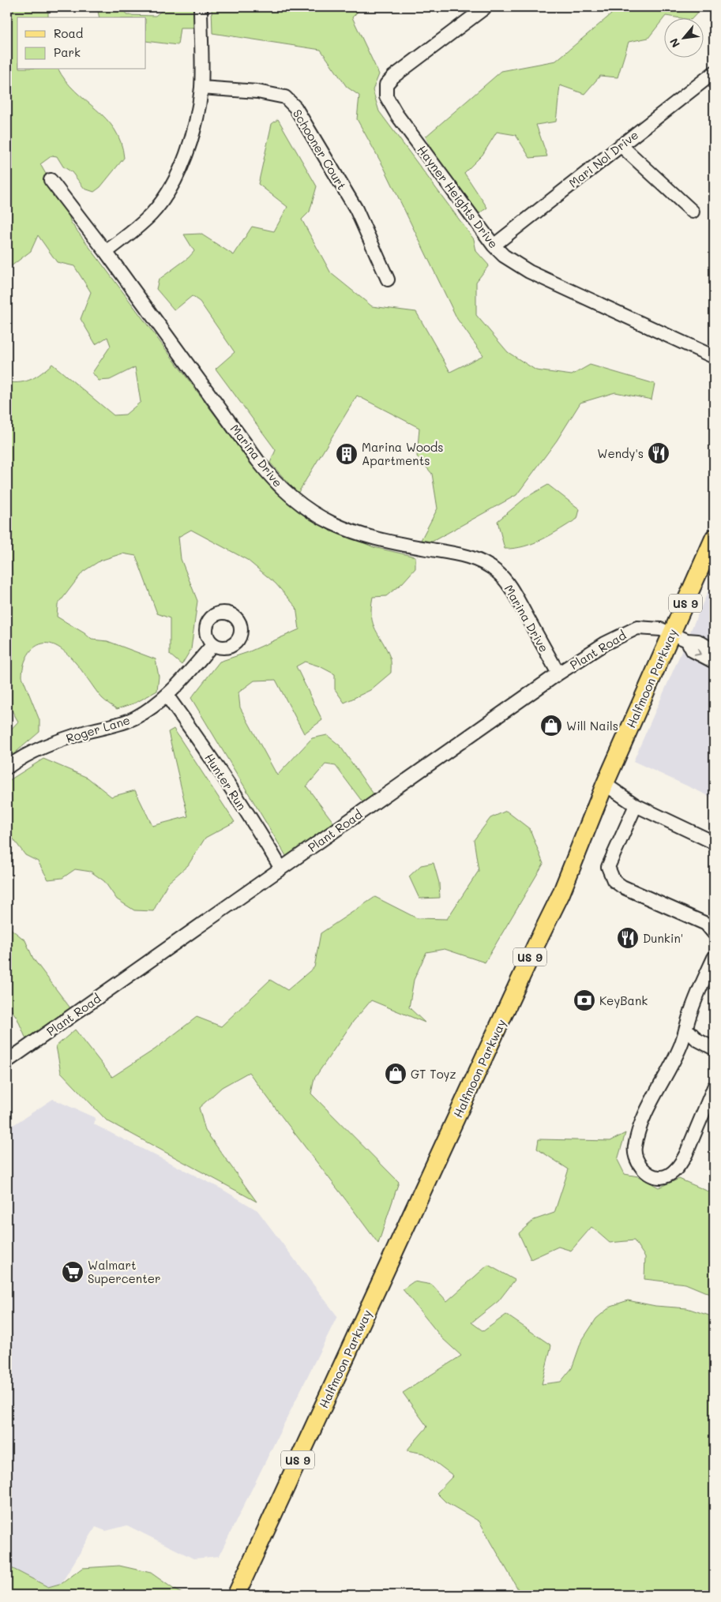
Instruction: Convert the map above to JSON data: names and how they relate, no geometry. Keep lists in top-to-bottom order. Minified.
{"streets":{"main road":["US 9","Halfmoon Parkway"],"street":["Schooner Court","Mari Nol Drive","Hayner Heights Drive","Marina Drive","Plant Road","Roger Lane","Hunter Run"]},"crossings":[["Mari Nol Drive","Hayner Heights Drive"],["Marina Drive","Plant Road"],["Plant Road","Halfmoon Parkway"],["Plant Road","Hunter Run"],["Roger Lane","Hunter Run"]],"places":{"restaurant":["Wendy's","Dunkin'"],"building":["Marina Woods Apartments"],"shop":["Will Nails","GT Toyz"],"bank":["KeyBank"],"supermarket":["Walmart Supercenter"]},"legend":["Road","Park"],"north":"bottom left"}
